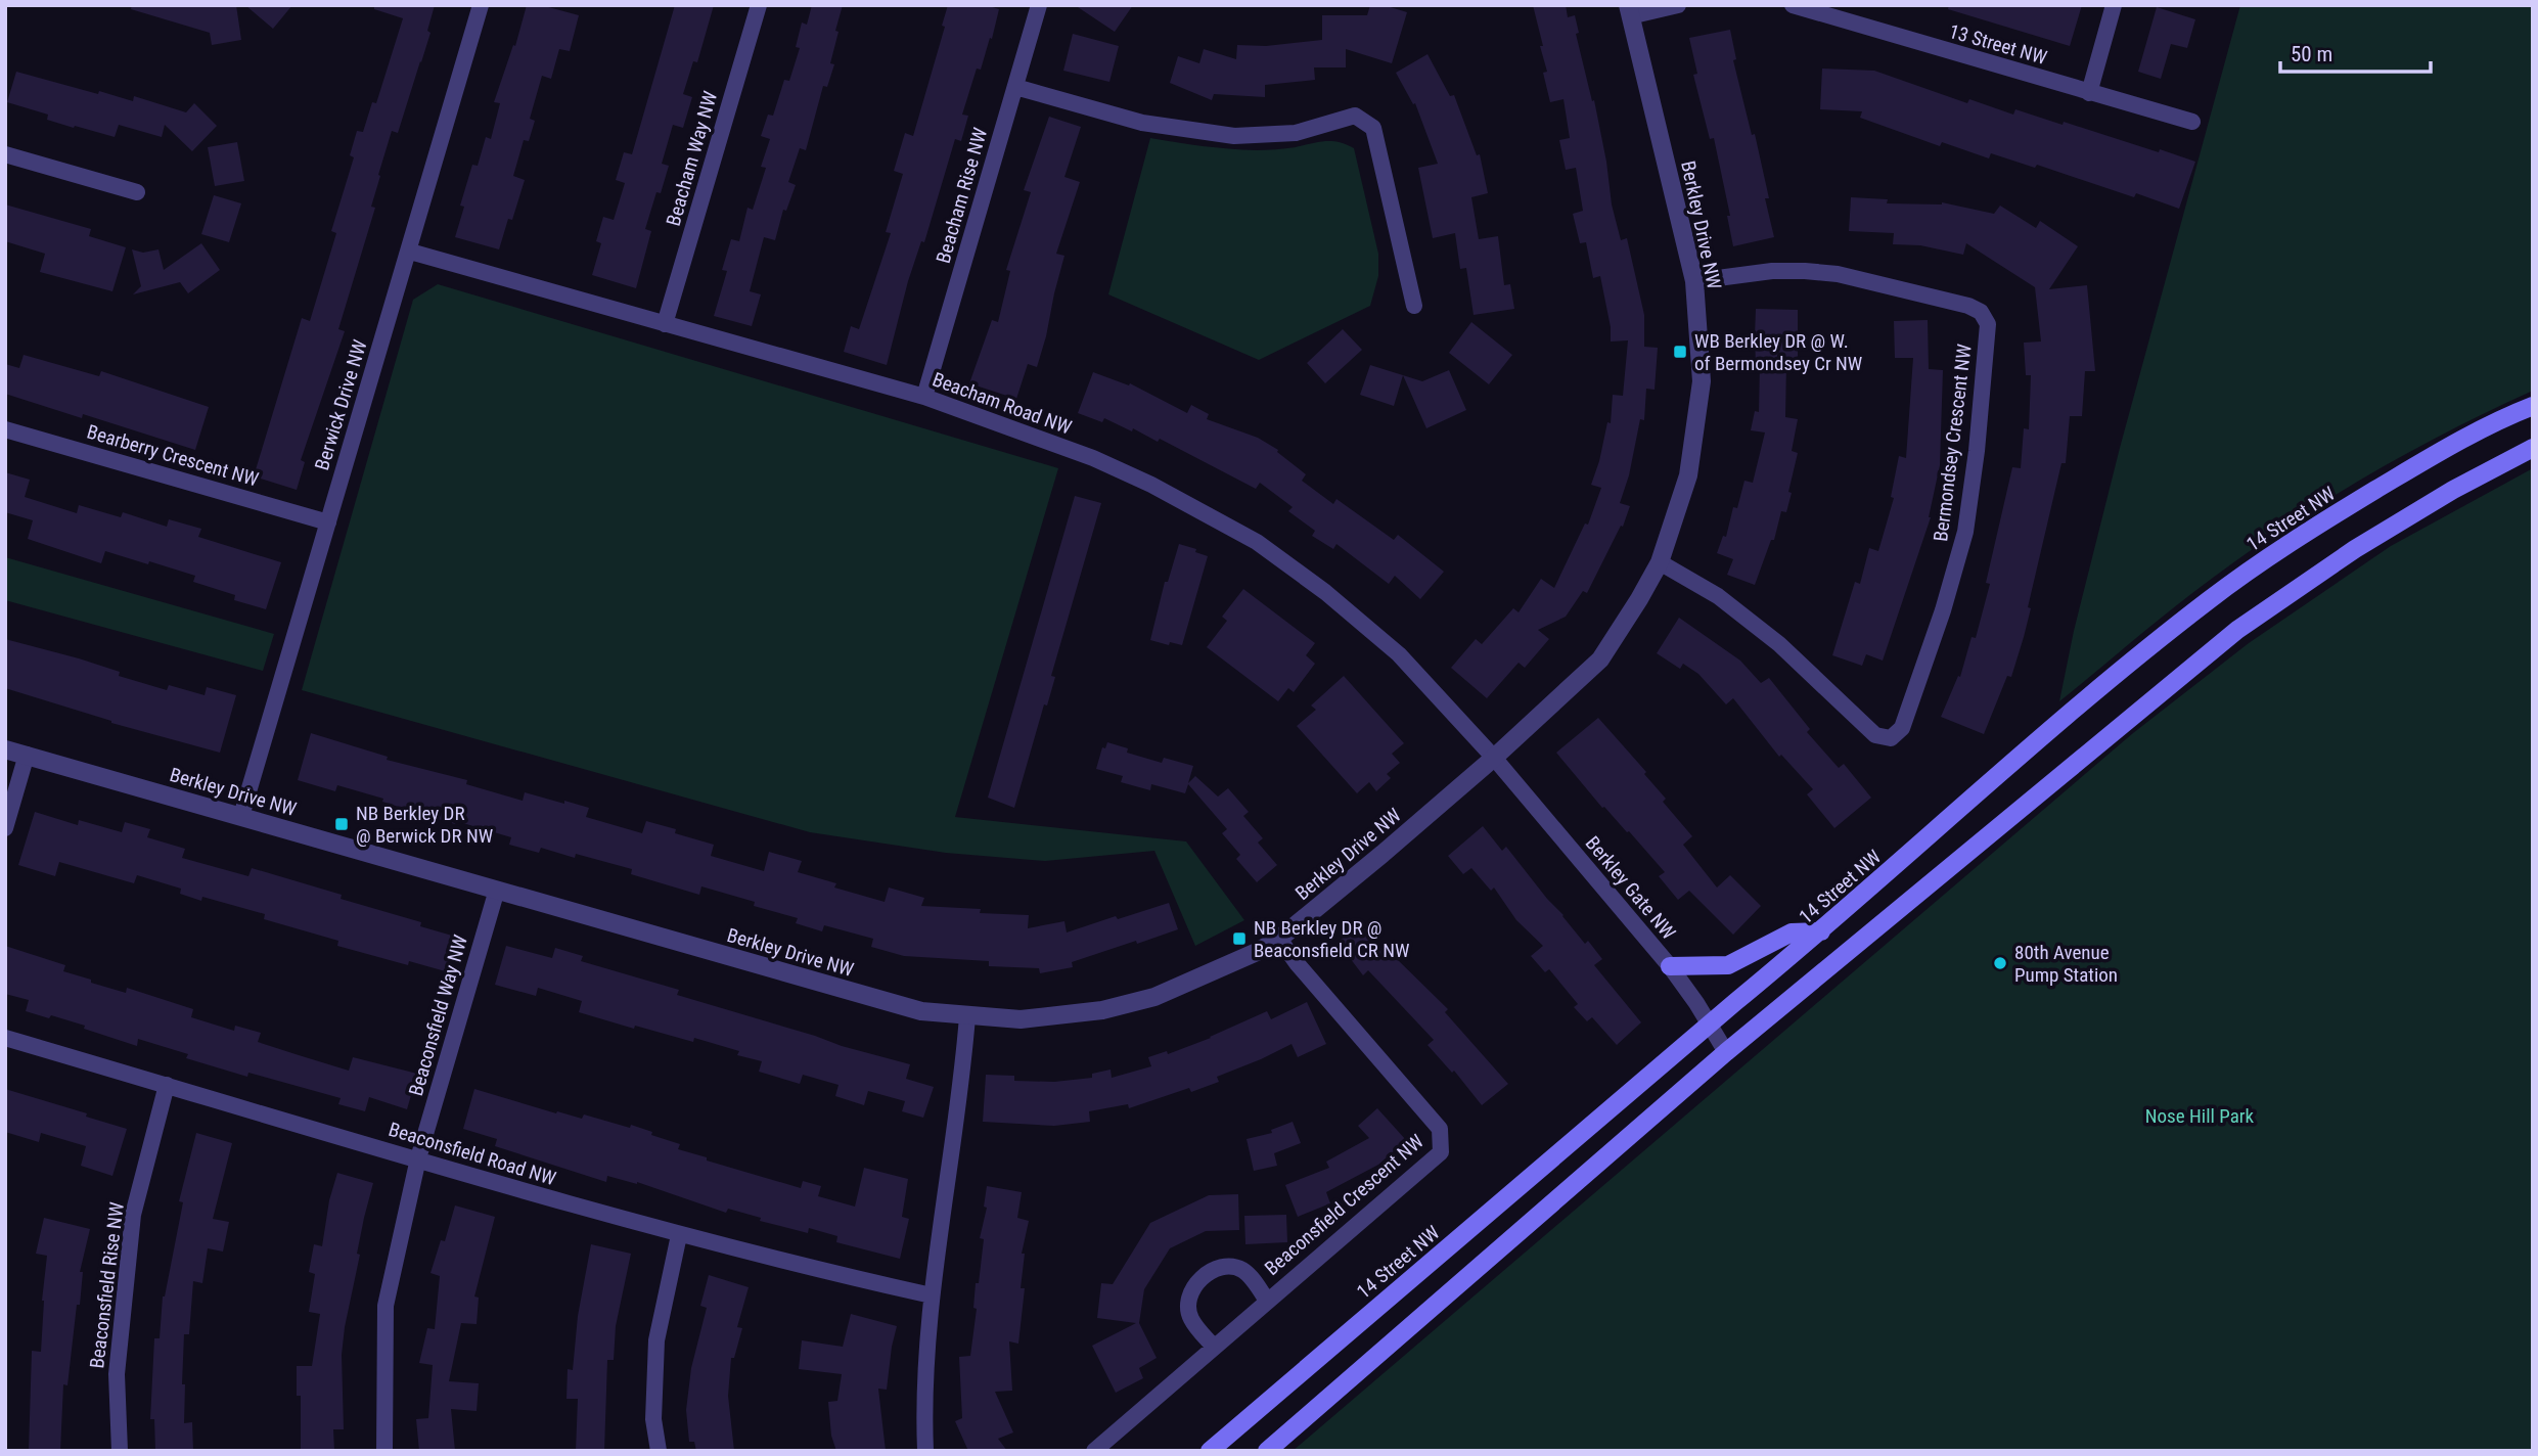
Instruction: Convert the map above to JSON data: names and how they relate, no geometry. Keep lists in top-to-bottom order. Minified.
{"streets":{"main road":["14 Street NW"],"street":["13 Street NW","Beacham Way NW","Beacham Rise NW","Berkley Drive NW","Beacham Road NW","Berwick Drive NW","Bermondsey Crescent NW","Bearberry Crescent NW","Berkley Gate NW","Beaconsfield Way NW","Beaconsfield Road NW","Beaconsfield Crescent NW","Beaconsfield Rise NW"]},"crossings":[["Beacham Way NW","Beacham Road NW"],["Beacham Rise NW","Beacham Road NW"],["Berkley Drive NW","Beacham Road NW"],["Berkley Drive NW","Berwick Drive NW"],["Berkley Drive NW","Bermondsey Crescent NW"],["Berkley Drive NW","Berkley Gate NW"],["Berkley Drive NW","Beaconsfield Way NW"],["Berkley Drive NW","Beaconsfield Crescent NW"],["Beacham Road NW","Berwick Drive NW"],["Beacham Road NW","Berkley Gate NW"],["Berwick Drive NW","Bearberry Crescent NW"],["14 Street NW","Berkley Gate NW"],["Beaconsfield Way NW","Beaconsfield Road NW"],["Beaconsfield Road NW","Beaconsfield Rise NW"]],"parks":["Nose Hill Park"],"places":{"transit":["WB Berkley DR @ W. of Bermondsey Cr NW","NB Berkley DR @ Berwick DR NW","NB Berkley DR @ Beaconsfield CR NW"],"other":["80th Avenue Pump Station"]},"scale_bar":"50 m"}
